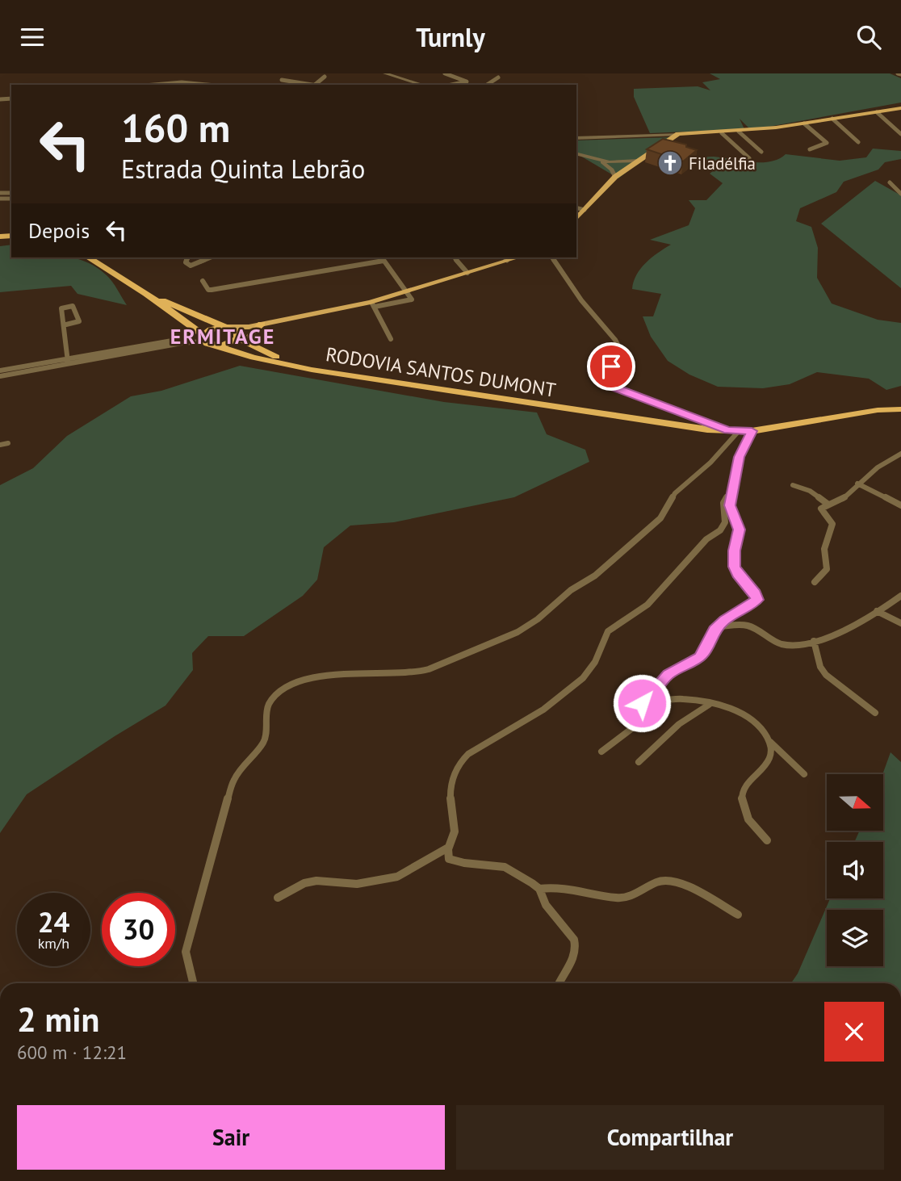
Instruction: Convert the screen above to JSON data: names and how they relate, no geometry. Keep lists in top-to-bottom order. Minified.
{"streets":{"highway":["RODOVIA SANTOS DUMONT"]},"districts":["ERMITAGE"],"places":{"church":["Filadélfia"]},"north":"right","page":{"header":"Turnly","turn":["160 m","Estrada Quinta Lebrão"],"then":"Depois","speed":"24 km/h","limit":"30","heading":["2 min","600 m · 12:21"],"buttons":["Sair","Compartilhar"]}}
